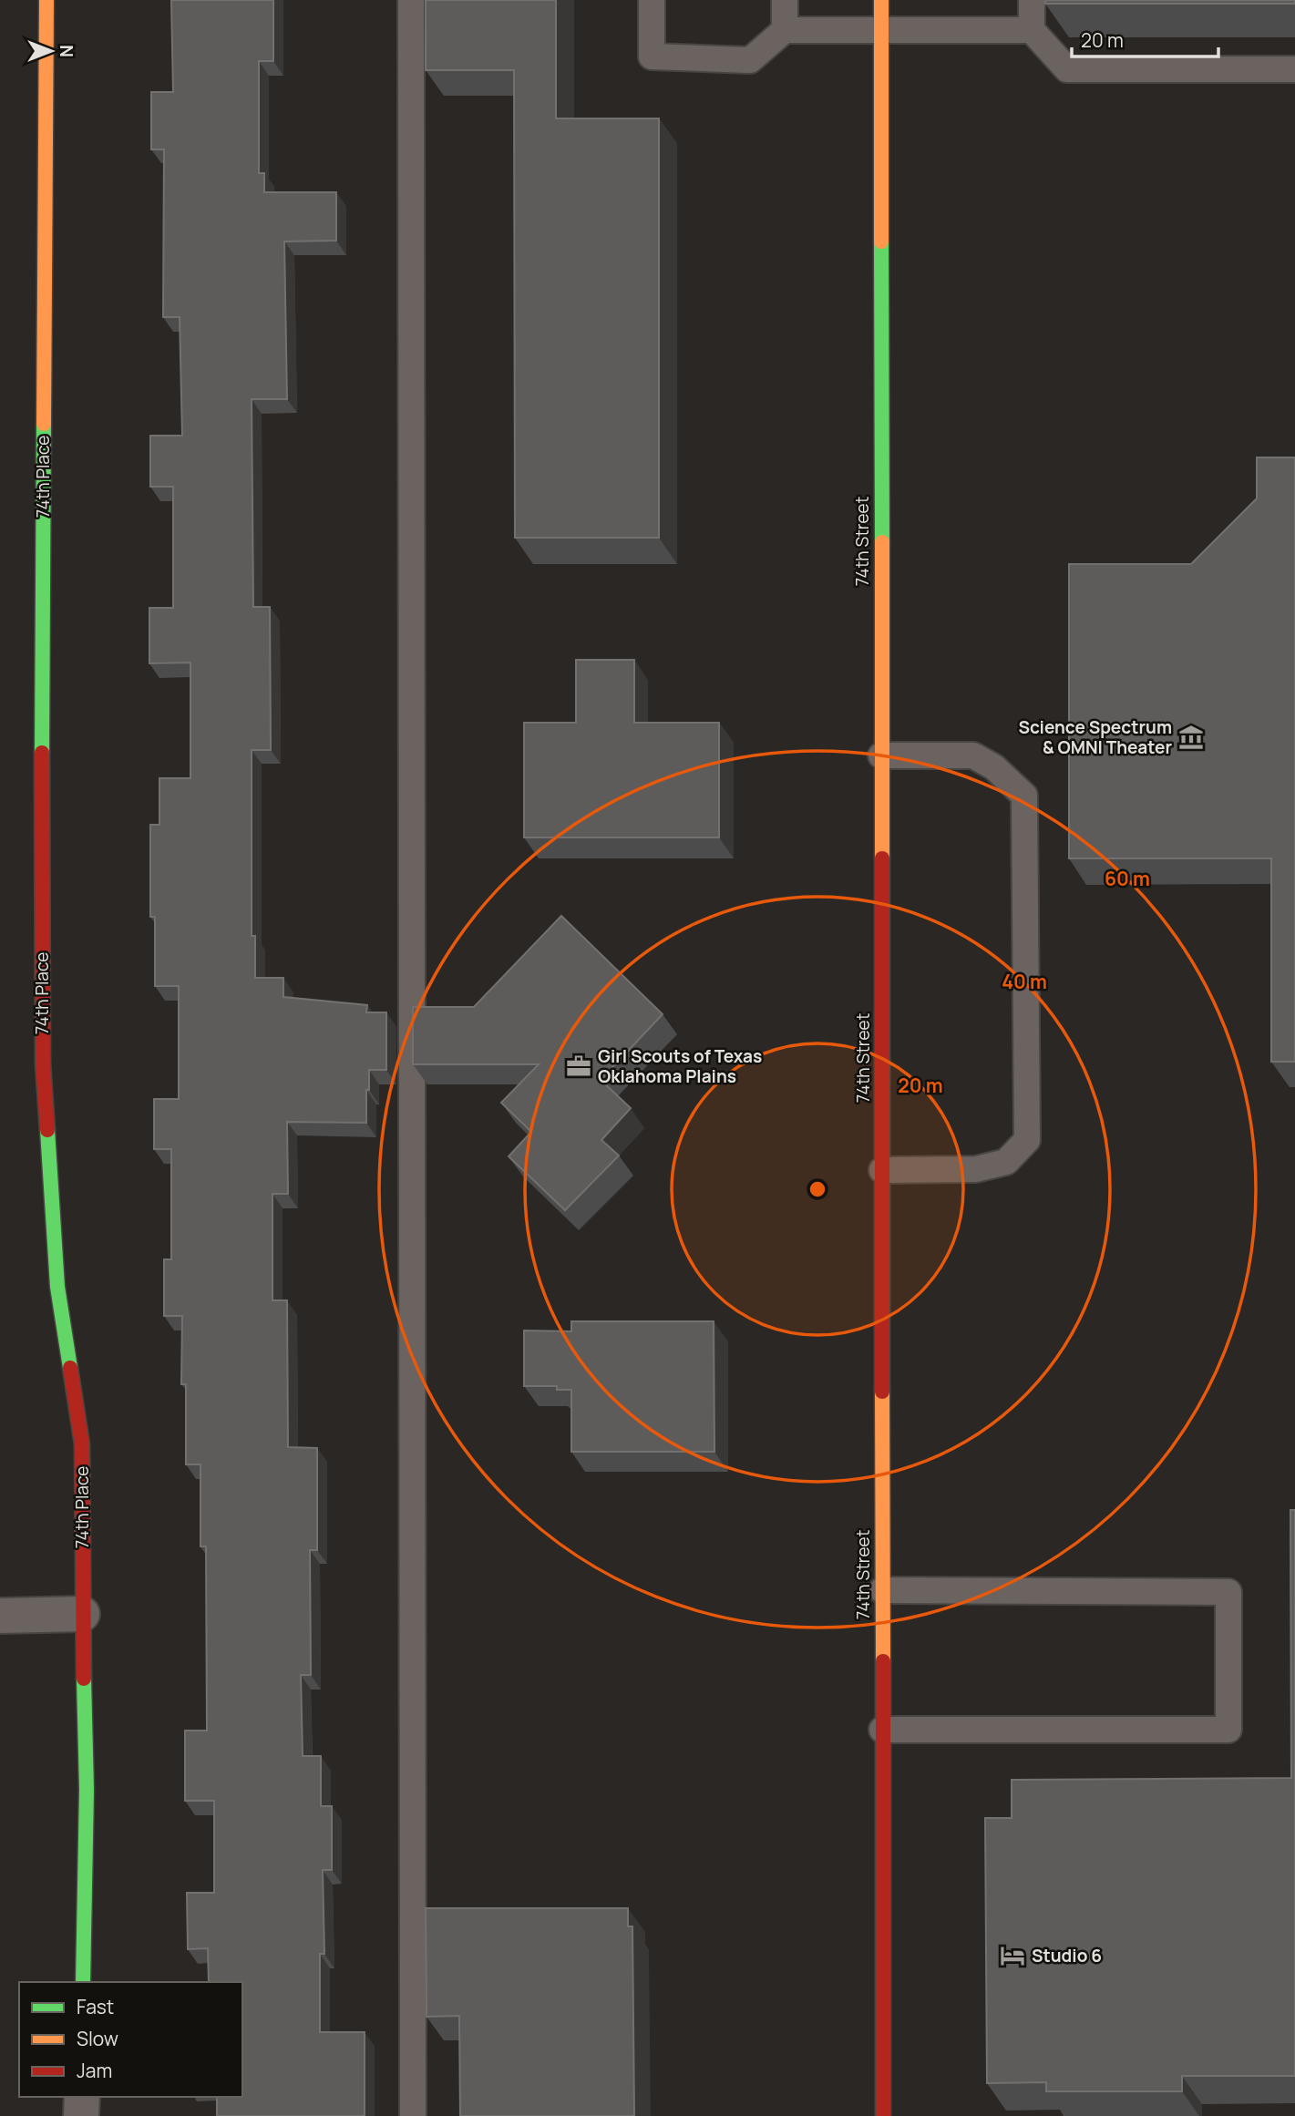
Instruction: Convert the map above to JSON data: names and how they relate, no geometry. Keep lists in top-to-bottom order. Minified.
{"streets":{"street":["74th Place","74th Street"]},"places":{"museum":["Science Spectrum & OMNI Theater"],"office":["Girl Scouts of Texas Oklahoma Plains"],"hotel":["Studio 6"]},"legend":["Fast","Slow","Jam"],"scale_bar":"20 m","north":"right","rings":["60 m","40 m","20 m"]}
